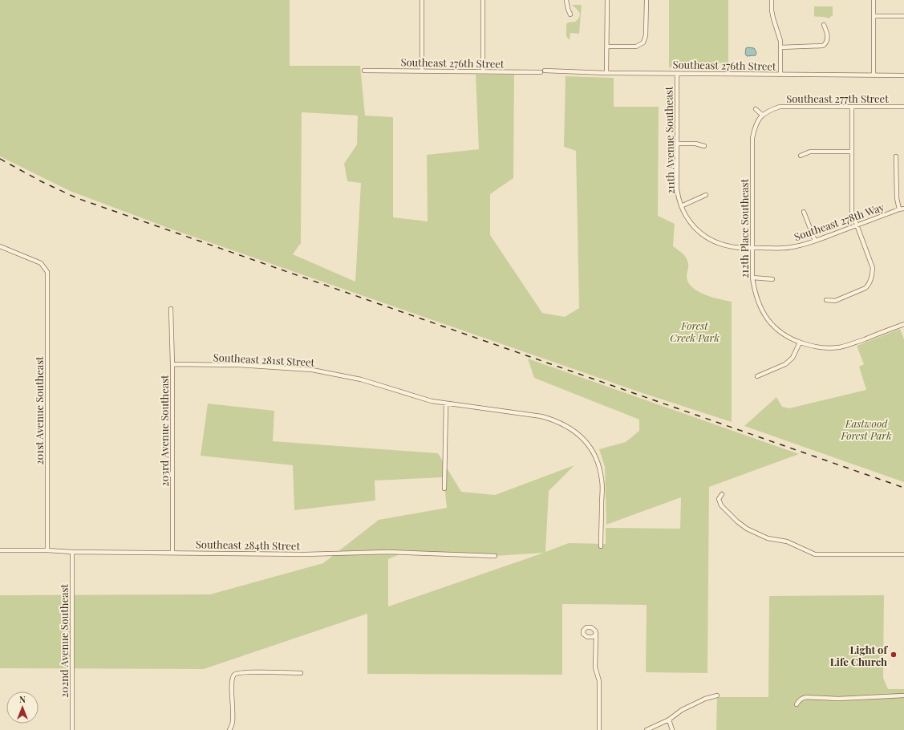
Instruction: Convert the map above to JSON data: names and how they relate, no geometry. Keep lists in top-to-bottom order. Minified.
{"streets":{"street":["Southeast 276th Street","Southeast 277th Street","211th Avenue Southeast","Southeast 278th Way","212th Place Southeast","Southeast 281st Street","201st Avenue Southeast","203rd Avenue Southeast","Southeast 284th Street","202nd Avenue Southeast"]},"crossings":[["Southeast 276th Street","211th Avenue Southeast"],["Southeast 277th Street","212th Place Southeast"],["211th Avenue Southeast","Southeast 278th Way"],["Southeast 278th Way","212th Place Southeast"],["Southeast 281st Street","203rd Avenue Southeast"],["201st Avenue Southeast","Southeast 284th Street"],["203rd Avenue Southeast","Southeast 284th Street"],["Southeast 284th Street","202nd Avenue Southeast"]],"parks":["Forest Creek Park","Eastwood Forest Park"],"places":["Light of Life Church"],"north":"top"}
